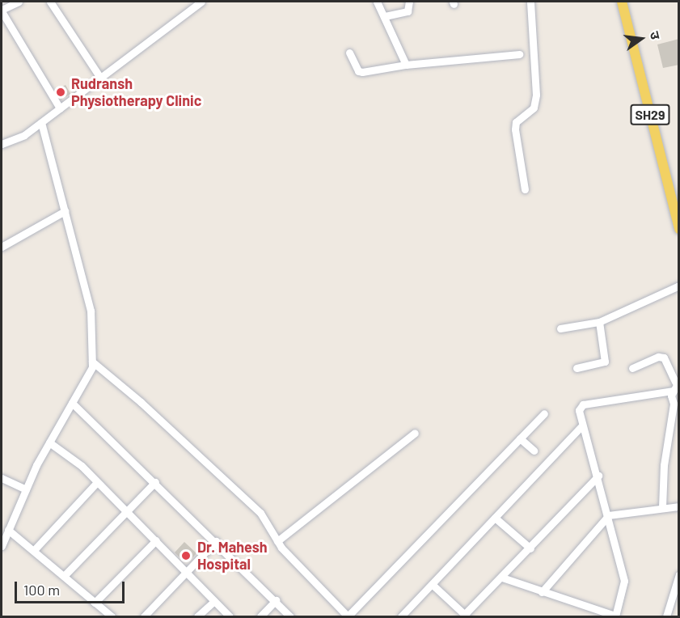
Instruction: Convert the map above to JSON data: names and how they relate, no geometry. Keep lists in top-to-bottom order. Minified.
{"streets":{"main road":["SH29"]},"places":["Rudransh Physiotherapy Clinic","Dr. Mahesh Hospital"],"scale_bar":"100 m","north":"right"}
